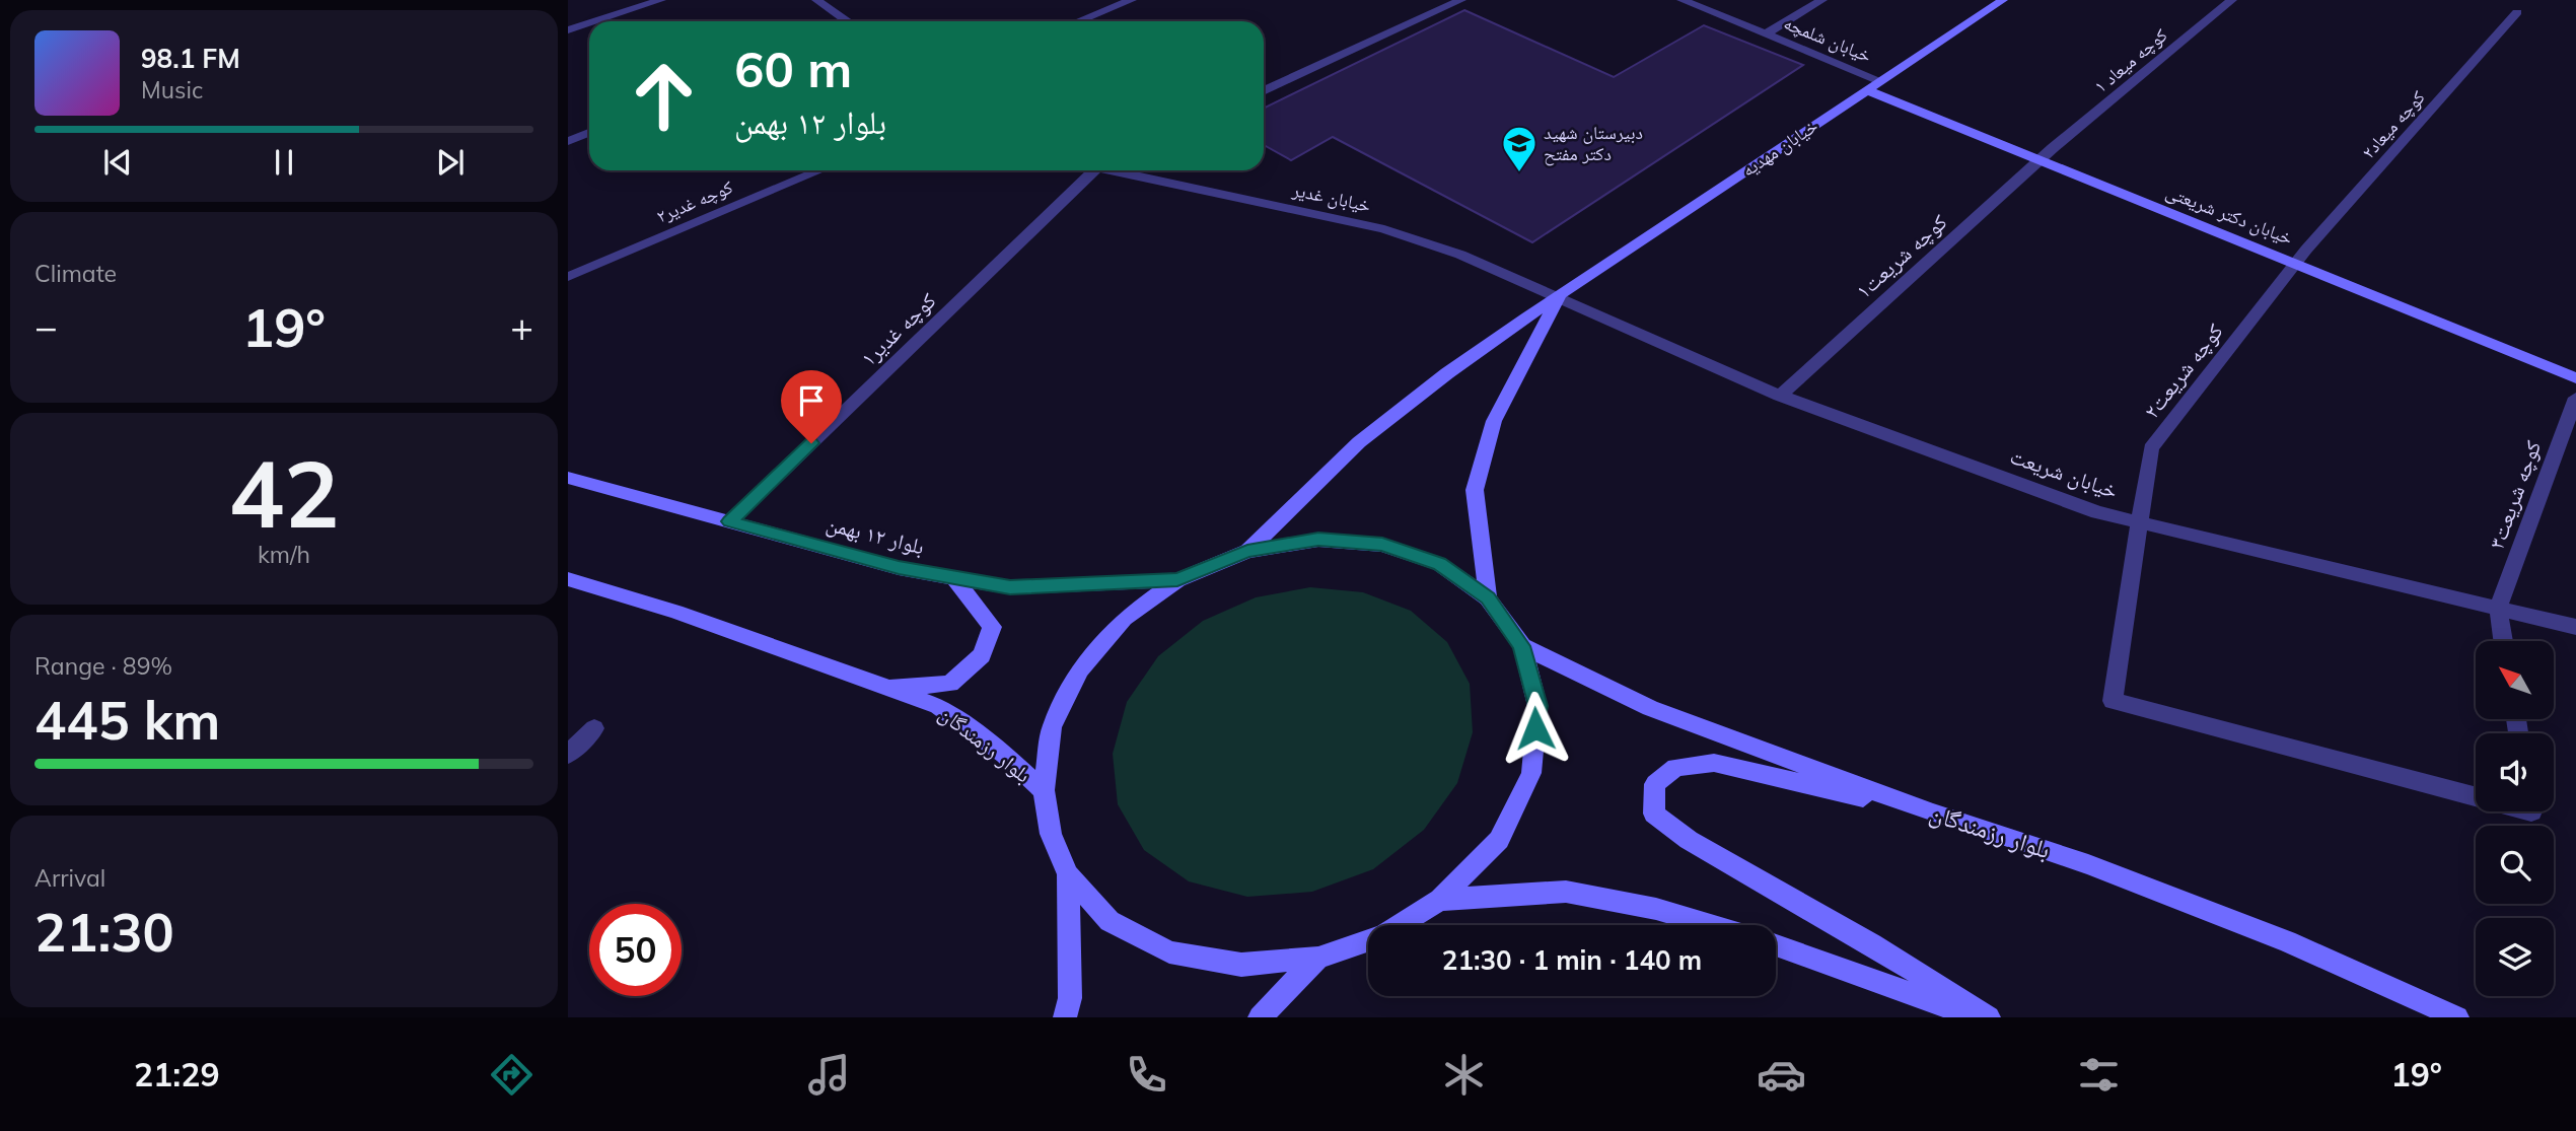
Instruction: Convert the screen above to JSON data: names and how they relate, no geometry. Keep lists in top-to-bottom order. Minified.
{"streets":{"main road":["خیابان مهدیه","خیابان دکتر شریعتی","بلوار ۱۲ بهمن","بلوار رزمندگان"],"street":["خیابان شلمچه","کوچه میعاد ۱","کوچه میعاد۲","خیابان غدیر","کوچه غدیر۲","کوچه شریعت۱","کوچه غدیر۱","کوچه شریعت۲","خیابان شریعت","کوچه شریعت۳"]},"crossings":[["خیابان شلمچه","خیابان مهدیه"],["کوچه میعاد ۱","کوچه شریعت۱"],["کوچه میعاد۲","خیابان دکتر شریعتی"],["کوچه میعاد۲","کوچه شریعت۲"],["خیابان مهدیه","خیابان غدیر"],["خیابان مهدیه","خیابان دکتر شریعتی"],["خیابان مهدیه","خیابان شریعت"],["خیابان غدیر","خیابان شریعت"],["خیابان دکتر شریعتی","کوچه شریعت۱"],["خیابان دکتر شریعتی","کوچه شریعت۲"],["کوچه شریعت۱","خیابان شریعت"],["کوچه غدیر۱","بلوار ۱۲ بهمن"],["کوچه شریعت۲","خیابان شریعت"],["خیابان شریعت","کوچه شریعت۳"]],"places":{"school or university":["دبیرستان شهید دکتر مفتح"]},"north":"top left","page":{"turn":["60 m","بلوار ۱۲ بهمن"],"song":["98.1 FM","Music"],"tile":["Climate",["42","km/h"],["Range · 89%","445 km"],["Arrival","21:30"]],"heat":["−","19°","+"],"limit":"50","trip":"21:30 · 1 min · 140 m","tabs":["21:29","19°"]}}
